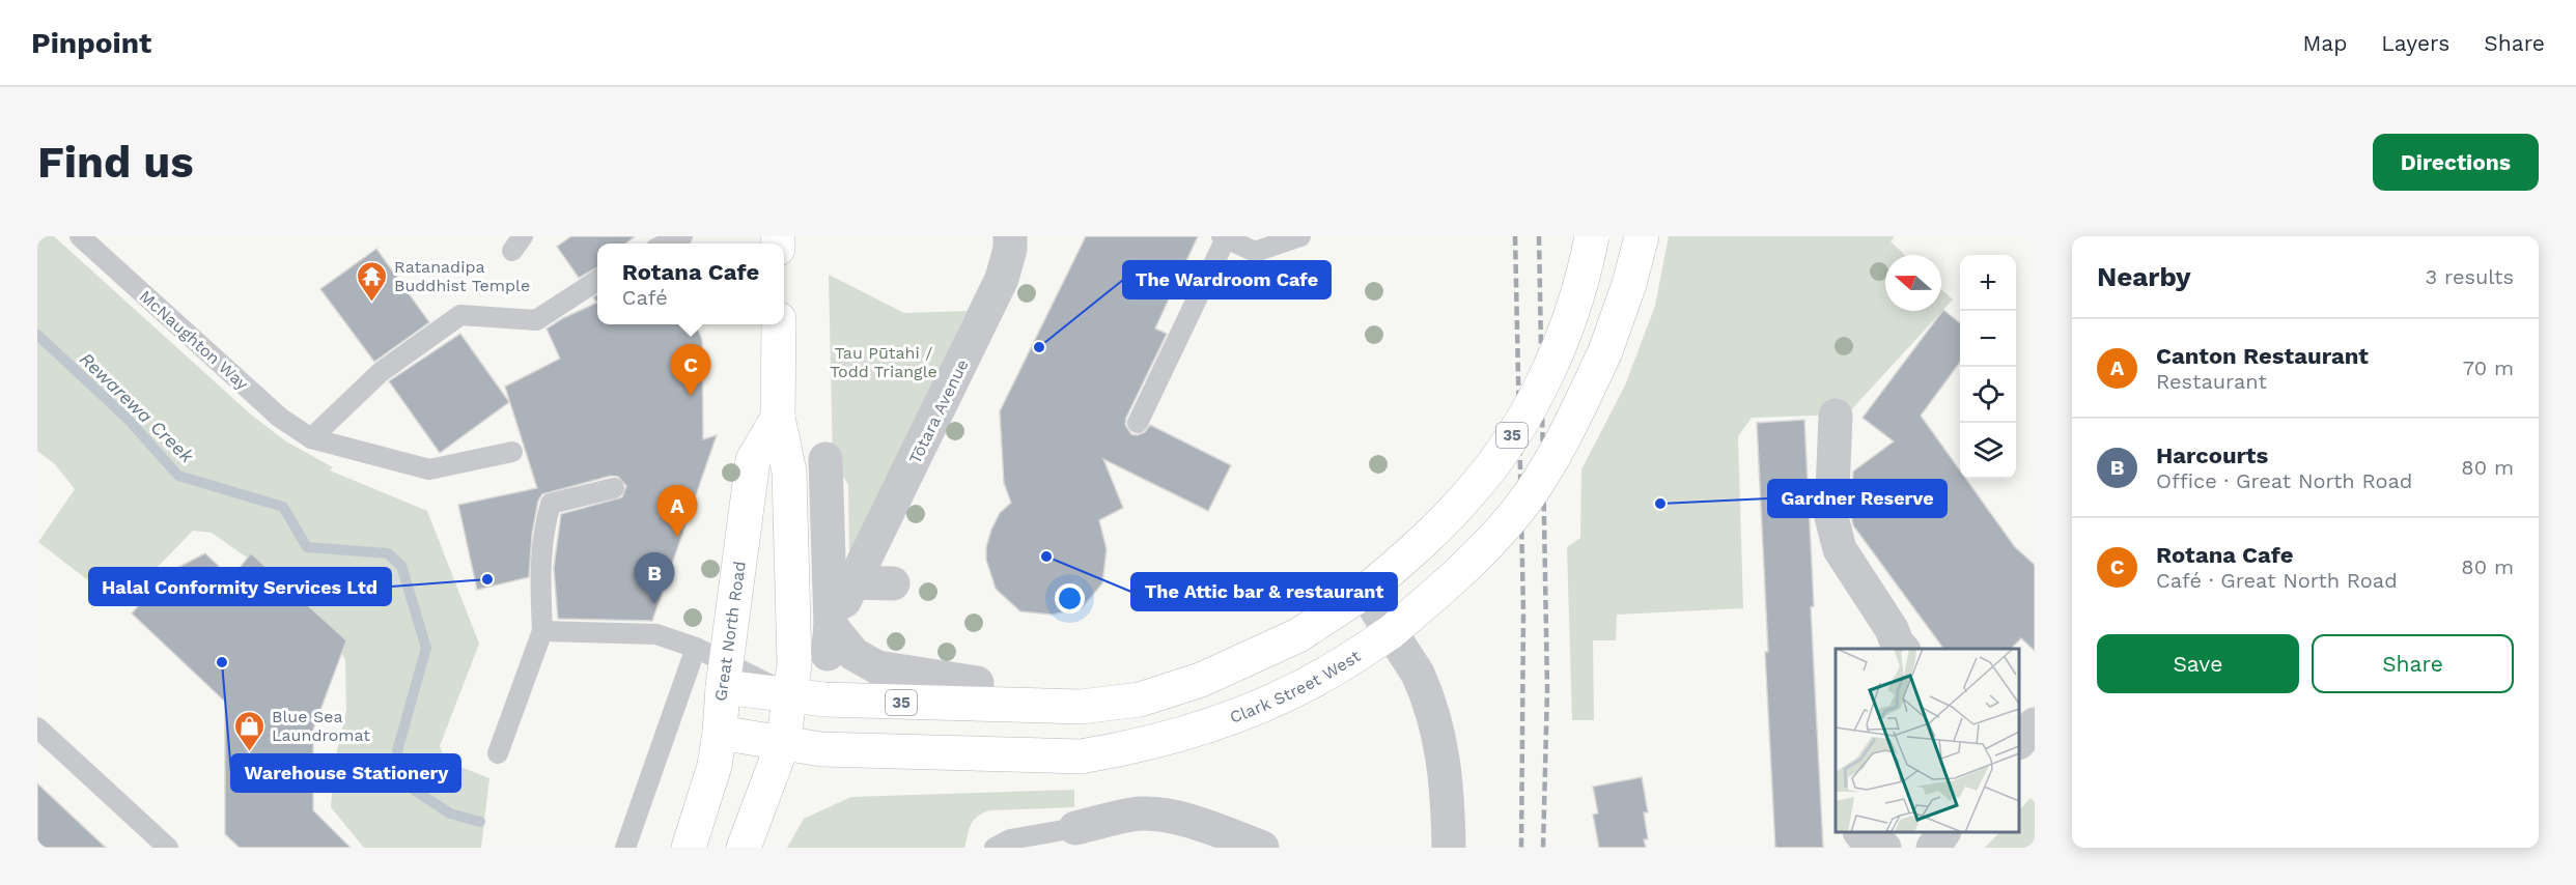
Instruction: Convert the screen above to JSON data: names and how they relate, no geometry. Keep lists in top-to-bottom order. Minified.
{"streets":{"main road":["35","Great North Road","Clark Street West"],"street":["Tōtara Avenue"],"lane":["McNaughton Way"]},"crossings":[["35","Great North Road"],["Great North Road","Clark Street West"]],"water":["Rewarewa Creek"],"parks":["Tau Pūtahi / Todd Triangle"],"places":{"temple":["Ratanadipa Buddhist Temple"],"other":["The Wardroom Cafe","Gardner Reserve","The Attic bar & restaurant","Halal Conformity Services Ltd","Warehouse Stationery"],"shop":["Blue Sea Laundromat"]},"north":"left","page":{"header":"Pinpoint","nav":["Map","Layers","Share"],"buttons":["Directions",["Save","Share"]],"title":"Find us","heading":["Nearby","3 results"],"popup":["Rotana Cafe","Café"],"map_buttons":["+","−"],"list":[{"mark":"A","name":"Canton Restaurant","note":"Restaurant","value":"70 m"},{"mark":"B","name":"Harcourts","note":"Office · Great North Road","value":"80 m"},{"mark":"C","name":"Rotana Cafe","note":"Café · Great North Road","value":"80 m"}],"pins":["C","A","B"]}}
